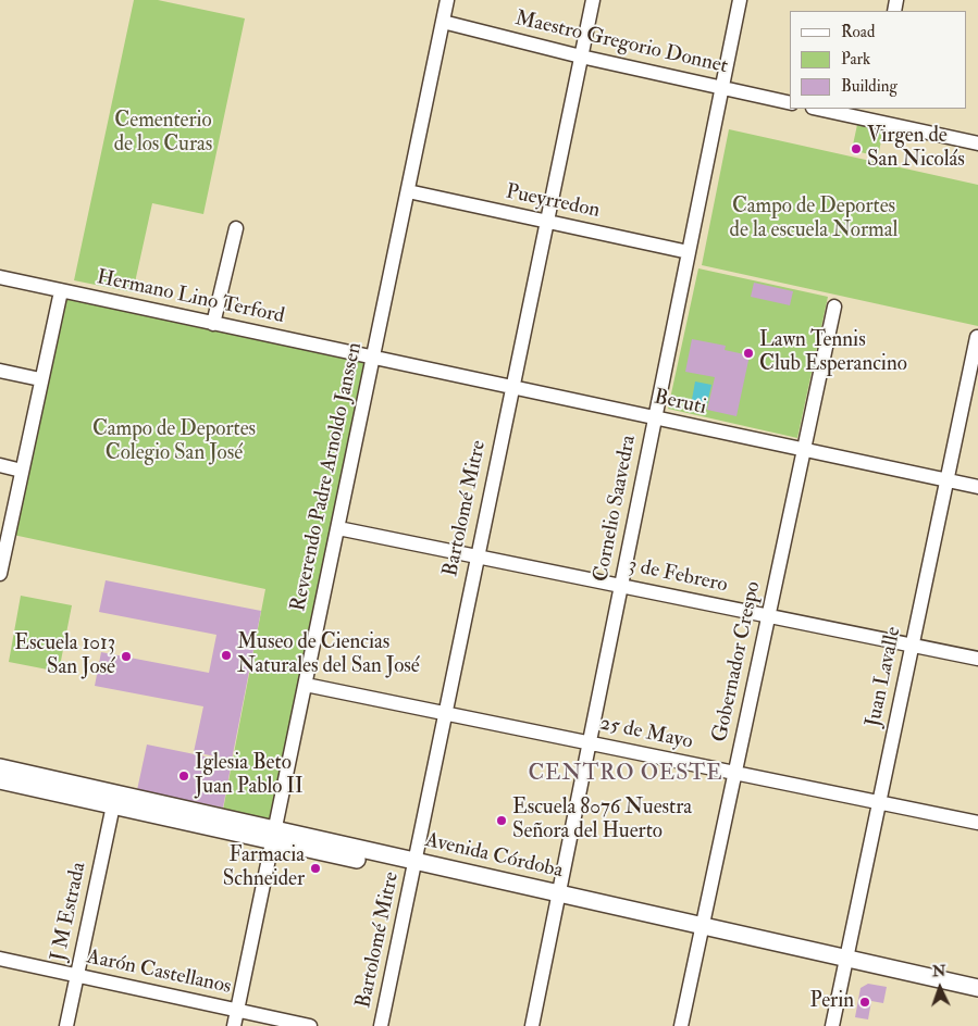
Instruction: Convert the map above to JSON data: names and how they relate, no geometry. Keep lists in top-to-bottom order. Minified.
{"streets":{"main road":["Avenida Córdoba"],"street":["Maestro Gregorio Donnet","Pueyrredon","Hermano Lino Terford","Beruti","Reverendo Padre Arnoldo Janssen","Bartolomé Mitre","Cornelio Saavedra","3 de Febrero","Gobernador Crespo","Juan Lavalle","25 de Mayo","J M Estrada","Aarón Castellanos"]},"crossings":[["Maestro Gregorio Donnet","Reverendo Padre Arnoldo Janssen"],["Maestro Gregorio Donnet","Bartolomé Mitre"],["Maestro Gregorio Donnet","Cornelio Saavedra"],["Pueyrredon","Reverendo Padre Arnoldo Janssen"],["Pueyrredon","Bartolomé Mitre"],["Pueyrredon","Cornelio Saavedra"],["Hermano Lino Terford","Beruti"],["Hermano Lino Terford","Reverendo Padre Arnoldo Janssen"],["Beruti","Reverendo Padre Arnoldo Janssen"],["Beruti","Bartolomé Mitre"],["Beruti","Cornelio Saavedra"],["Beruti","Gobernador Crespo"],["Beruti","Juan Lavalle"],["Reverendo Padre Arnoldo Janssen","3 de Febrero"],["Reverendo Padre Arnoldo Janssen","25 de Mayo"],["Reverendo Padre Arnoldo Janssen","Avenida Córdoba"],["Reverendo Padre Arnoldo Janssen","Aarón Castellanos"],["Bartolomé Mitre","3 de Febrero"],["Bartolomé Mitre","25 de Mayo"],["Bartolomé Mitre","Avenida Córdoba"],["Cornelio Saavedra","3 de Febrero"],["Cornelio Saavedra","25 de Mayo"],["Cornelio Saavedra","Avenida Córdoba"],["3 de Febrero","Gobernador Crespo"],["3 de Febrero","Juan Lavalle"],["Gobernador Crespo","25 de Mayo"],["Gobernador Crespo","Avenida Córdoba"],["Juan Lavalle","25 de Mayo"],["Juan Lavalle","Avenida Córdoba"],["Avenida Córdoba","J M Estrada"],["J M Estrada","Aarón Castellanos"]],"districts":["CENTRO OESTE"],"parks":["Cementerio de los Curas","Campo de Deportes de la escuela Normal","Campo de Deportes Colegio San José"],"places":["Virgen de San Nicolás","Lawn Tennis Club Esperancino","Museo de Ciencias Naturales del San José","Escuela 1013 San José","Iglesia Beto Juan Pablo II","Escuela 8076 Nuestra Señora del Huerto","Farmacia Schneider","Perin"],"legend":["Road","Park","Building"],"north":"top"}
